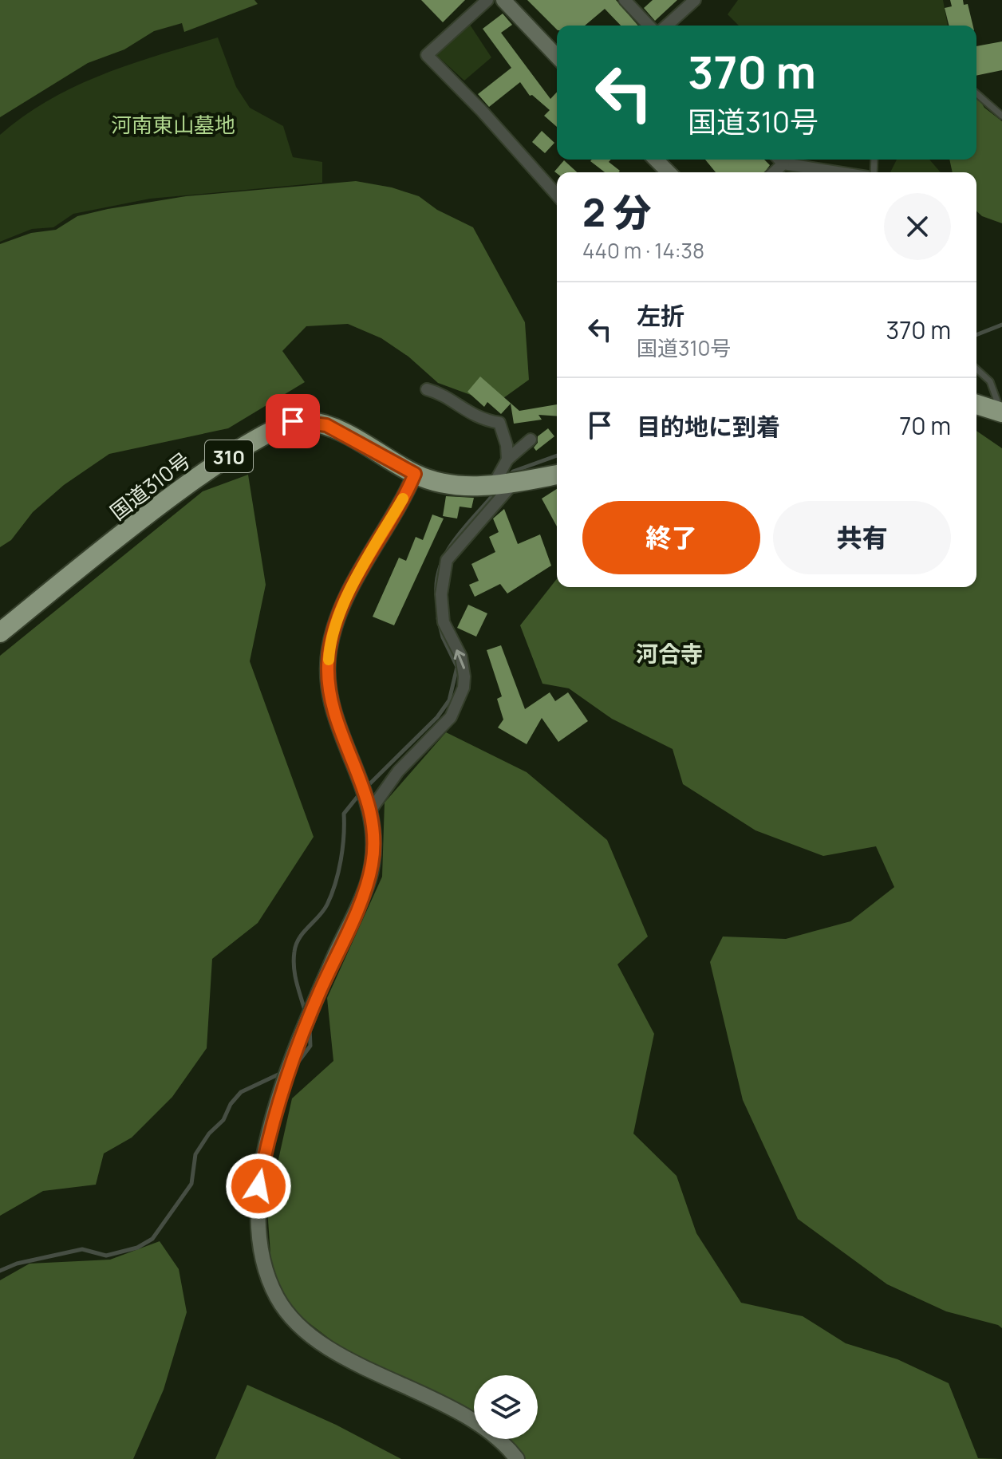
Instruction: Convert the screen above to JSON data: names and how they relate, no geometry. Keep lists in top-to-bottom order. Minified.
{"streets":{"highway":["310","国道310号"]},"districts":["河合寺"],"parks":["河南東山墓地"],"page":{"turn":["370 m","国道310号"],"heading":["2 分","440 m · 14:38"],"list":[{"name":"左折","note":"国道310号","value":"370 m"},{"name":"目的地に到着","value":"70 m"}],"buttons":["終了","共有"]}}
